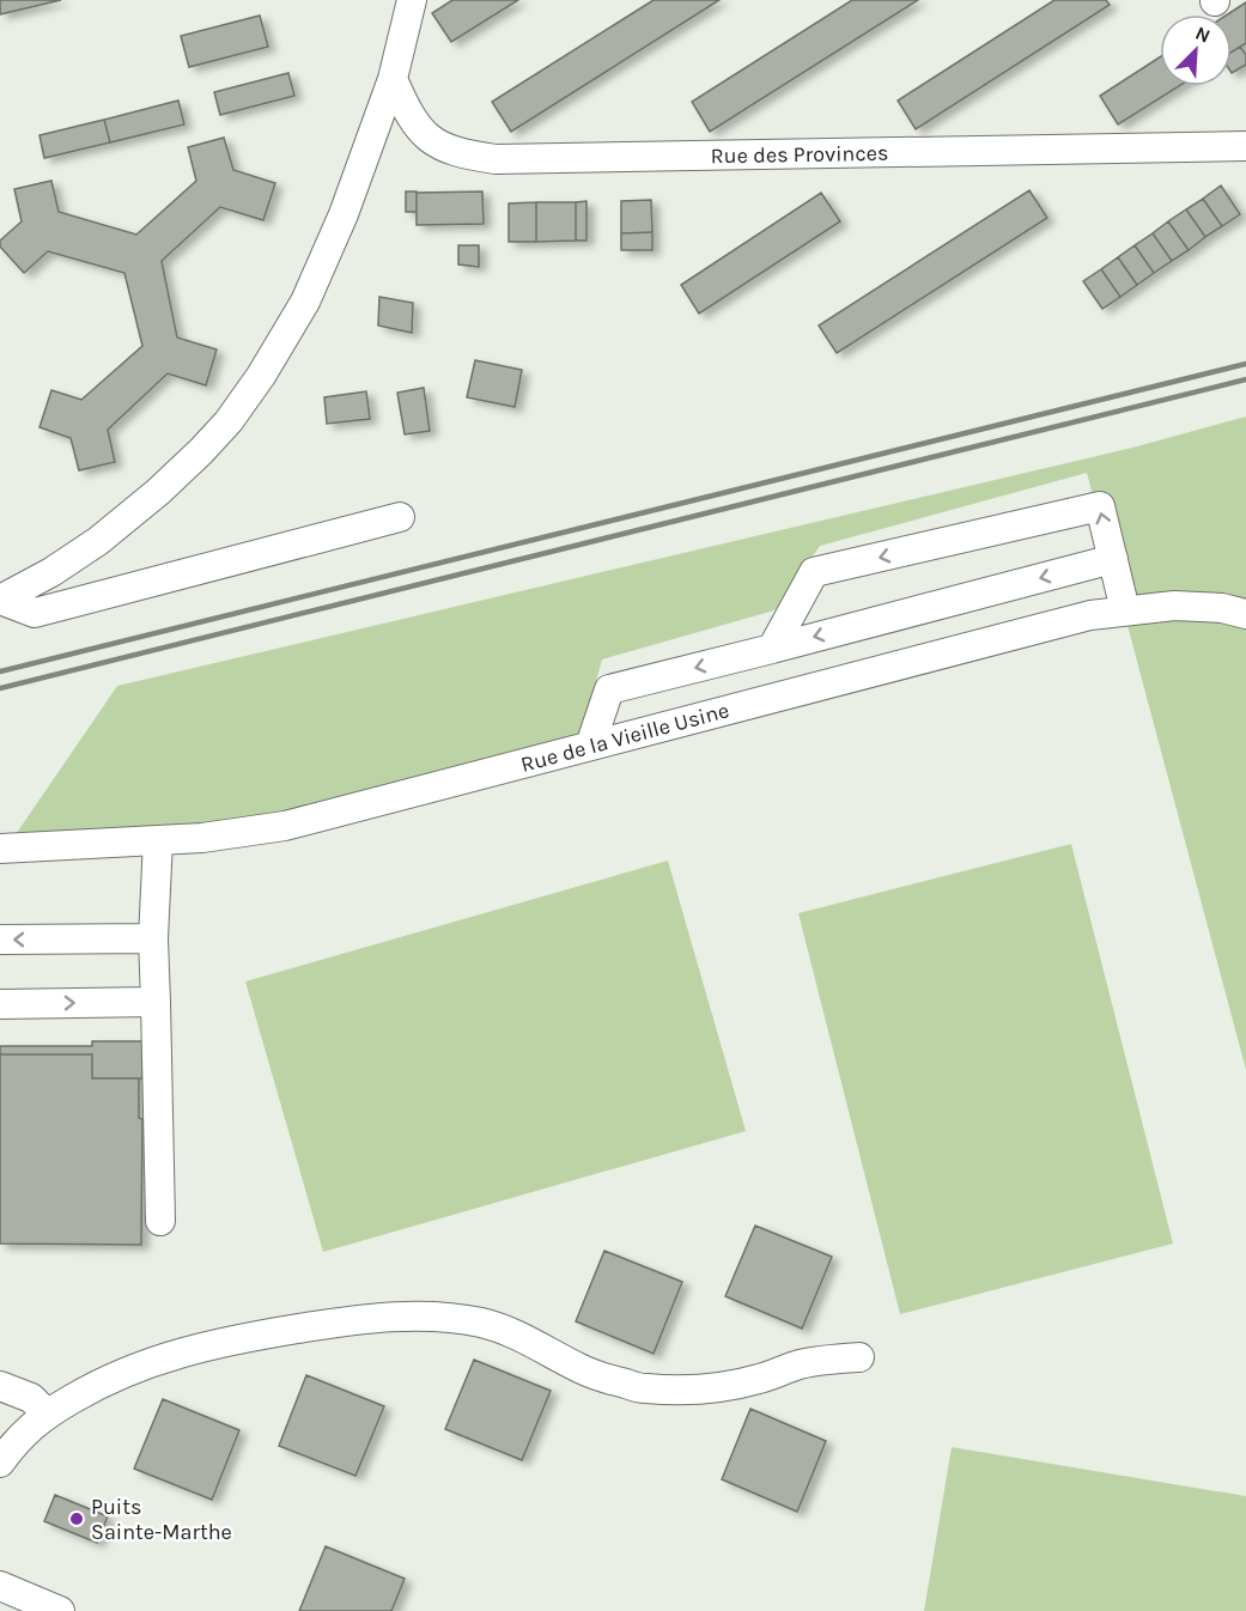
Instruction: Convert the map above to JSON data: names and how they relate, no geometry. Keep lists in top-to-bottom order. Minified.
{"streets":{"street":["Rue des Provinces","Rue de la Vieille Usine"]},"places":["Puits Sainte-Marthe"],"north":"top right"}
